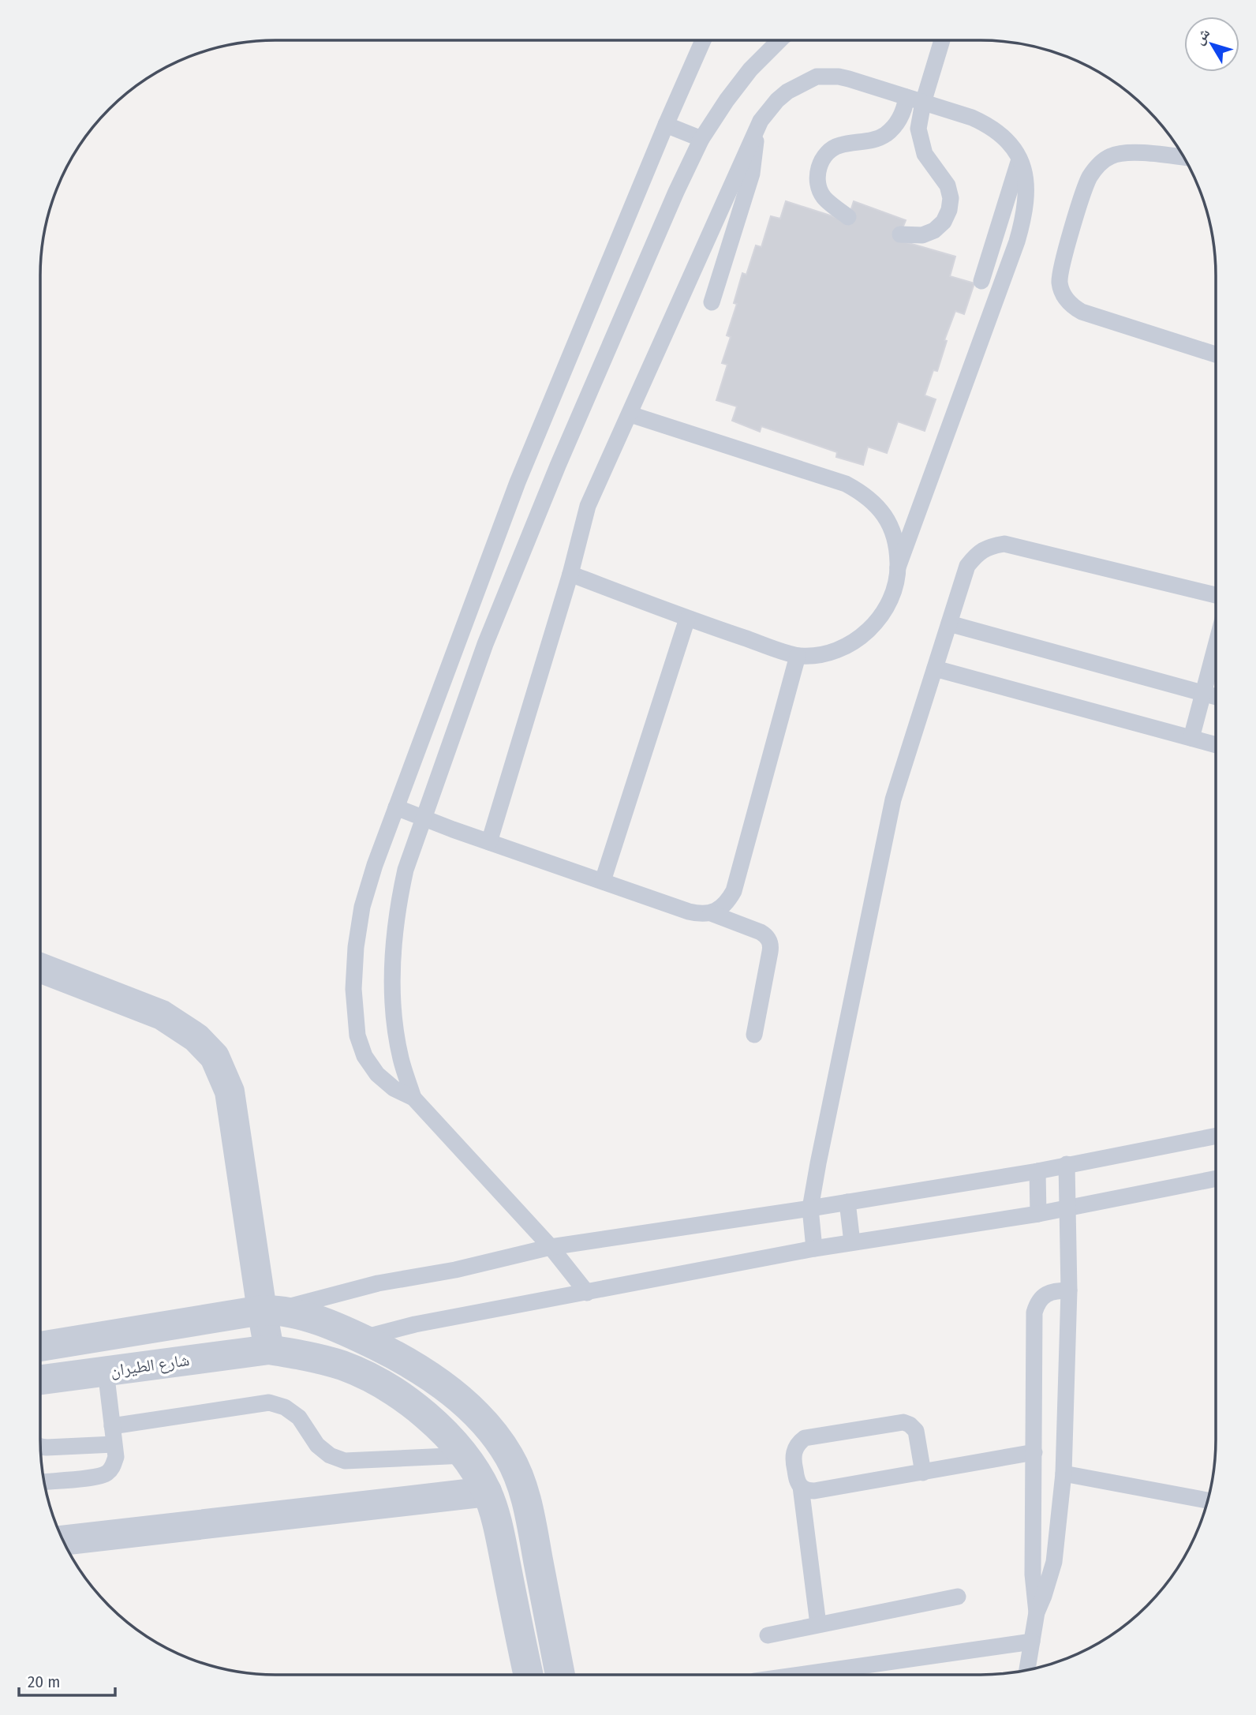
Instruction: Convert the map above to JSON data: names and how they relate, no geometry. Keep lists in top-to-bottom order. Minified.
{"streets":{"street":["شارع الطيران"]},"scale_bar":"20 m","north":"top left"}
